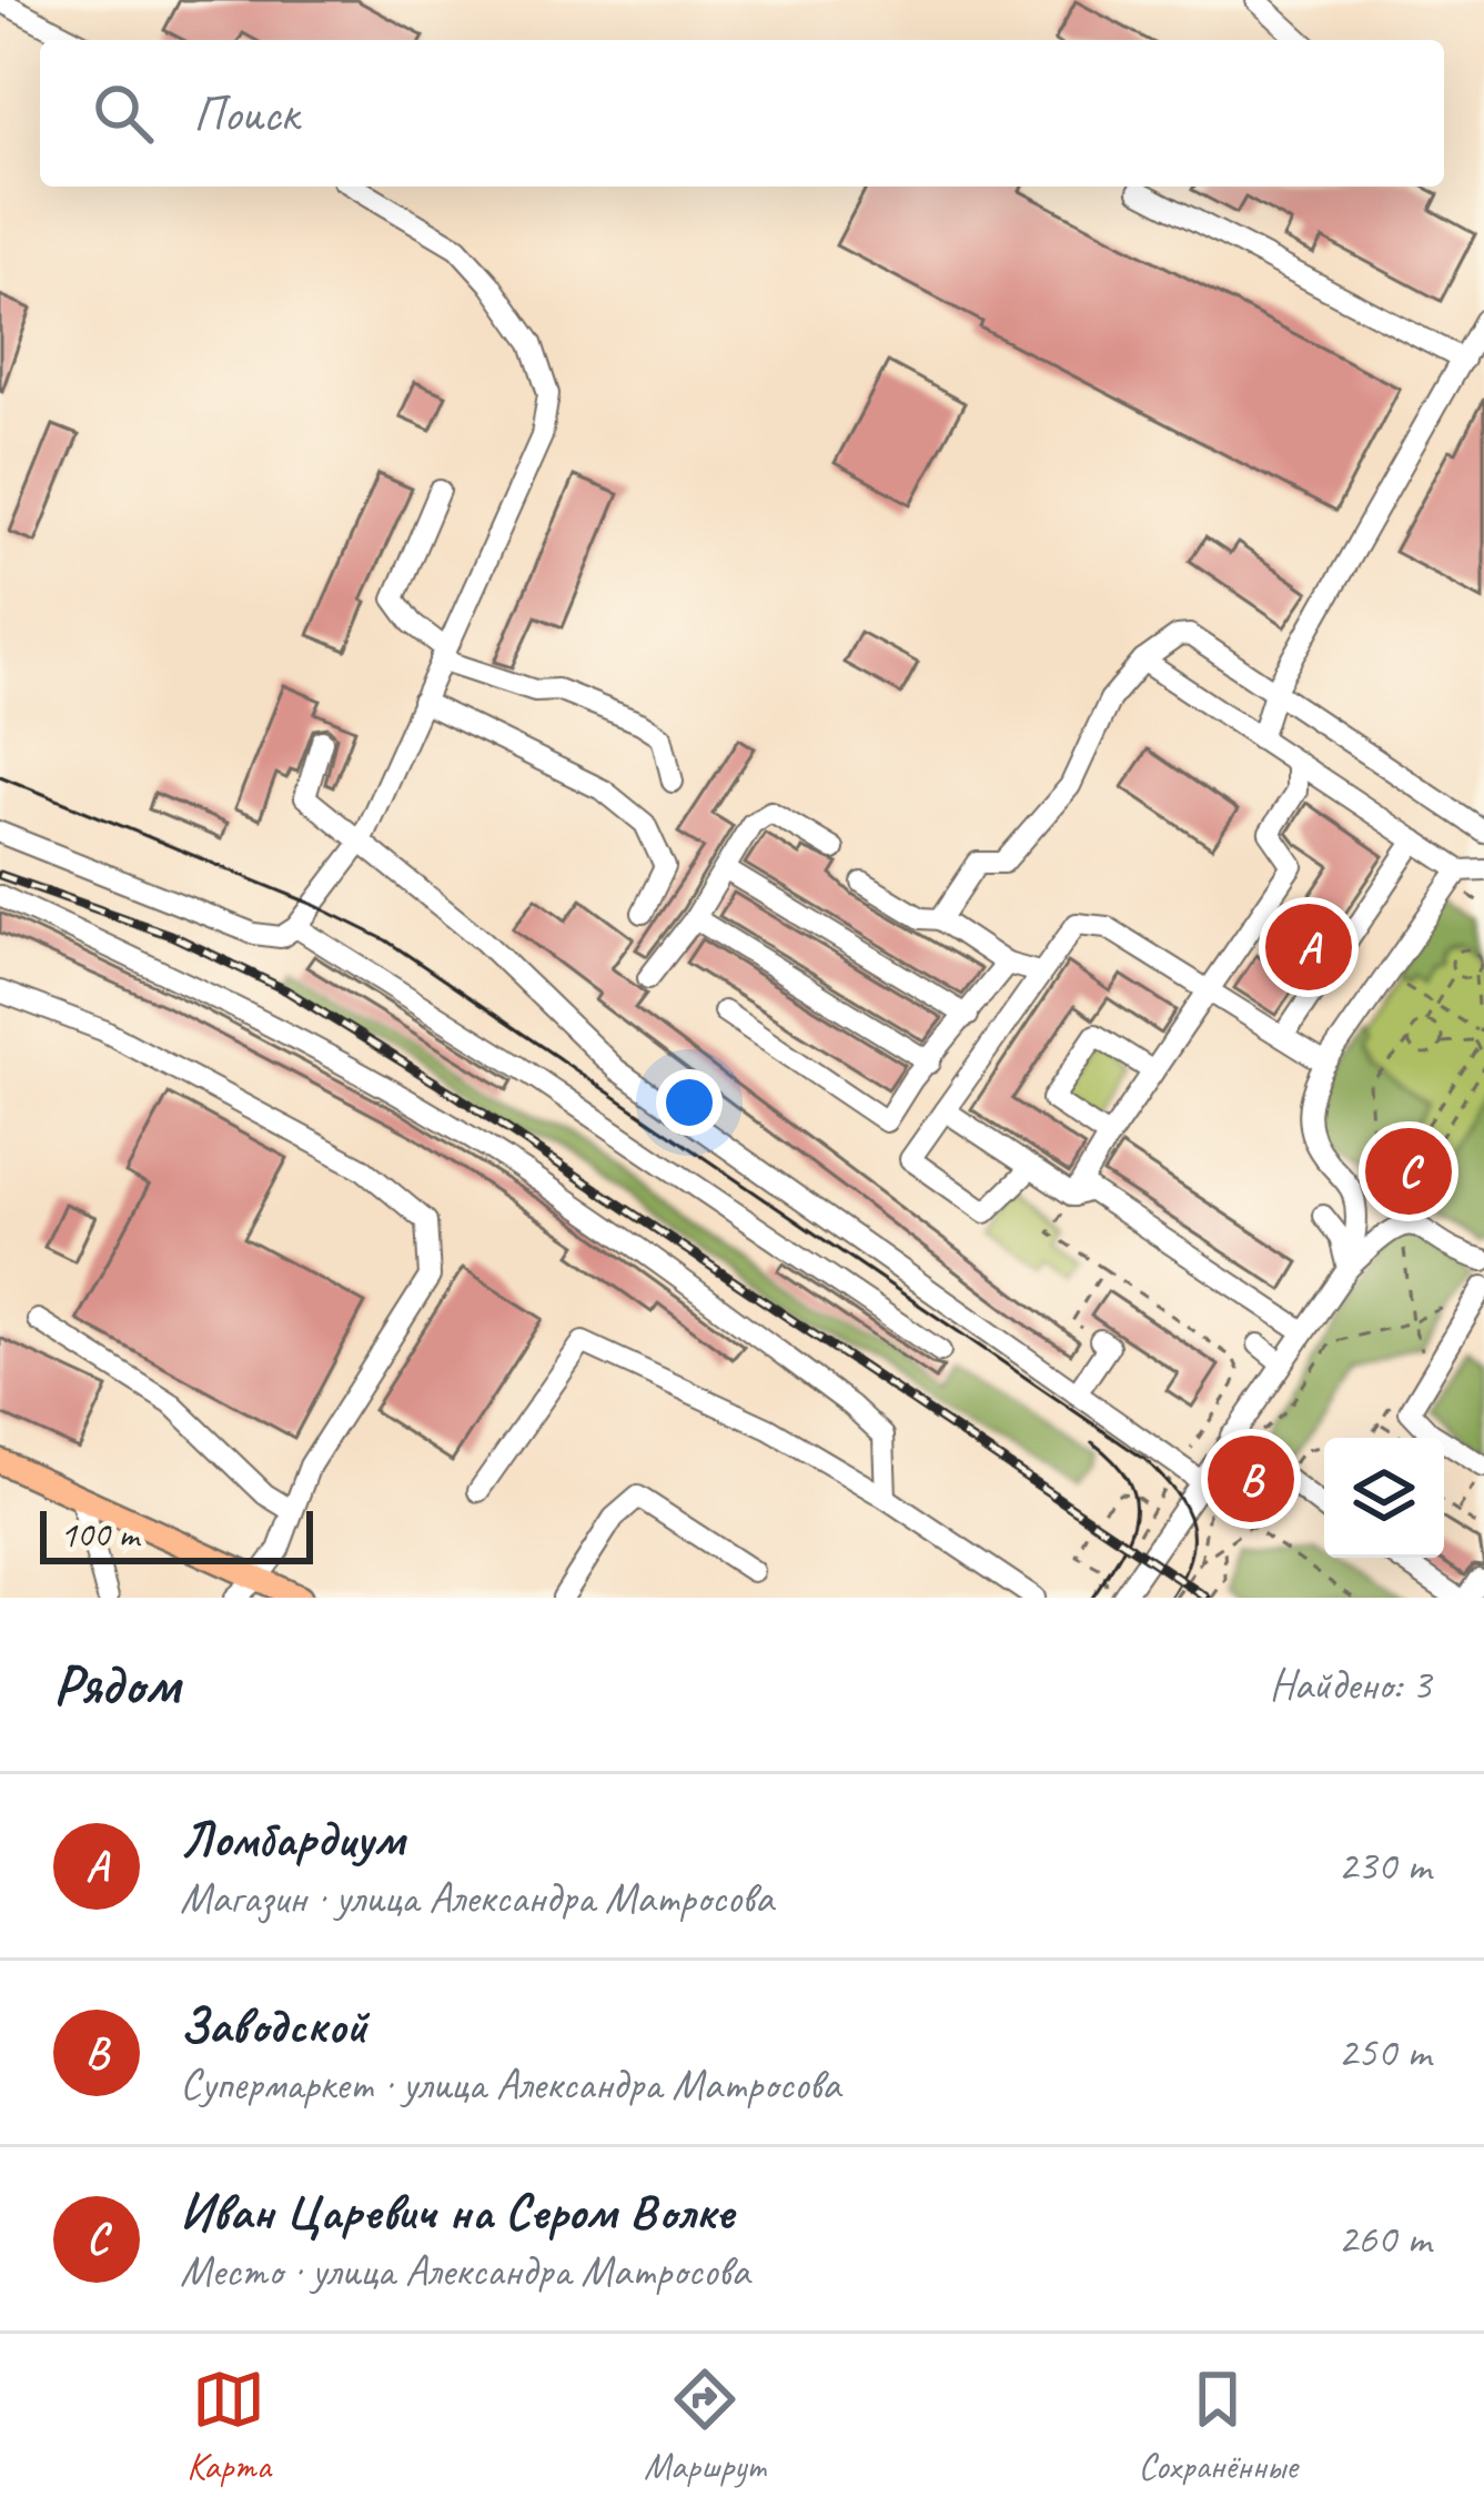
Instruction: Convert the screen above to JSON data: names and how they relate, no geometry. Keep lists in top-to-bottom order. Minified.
{"scale_bar":"100 m","page":{"search":"Поиск","pins":["A","C","B"],"scale":"100 m","heading":["Рядом","Найдено: 3"],"list":[{"mark":"A","name":"Ломбардиум","note":"Магазин · улица Александра Матросова","value":"230 m"},{"mark":"B","name":"Заводской","note":"Супермаркет · улица Александра Матросова","value":"250 m"},{"mark":"C","name":"Иван Царевич на Сером Волке","note":"Место · улица Александра Матросова","value":"260 m"}],"nav":["Карта","Маршрут","Сохранённые"]}}
